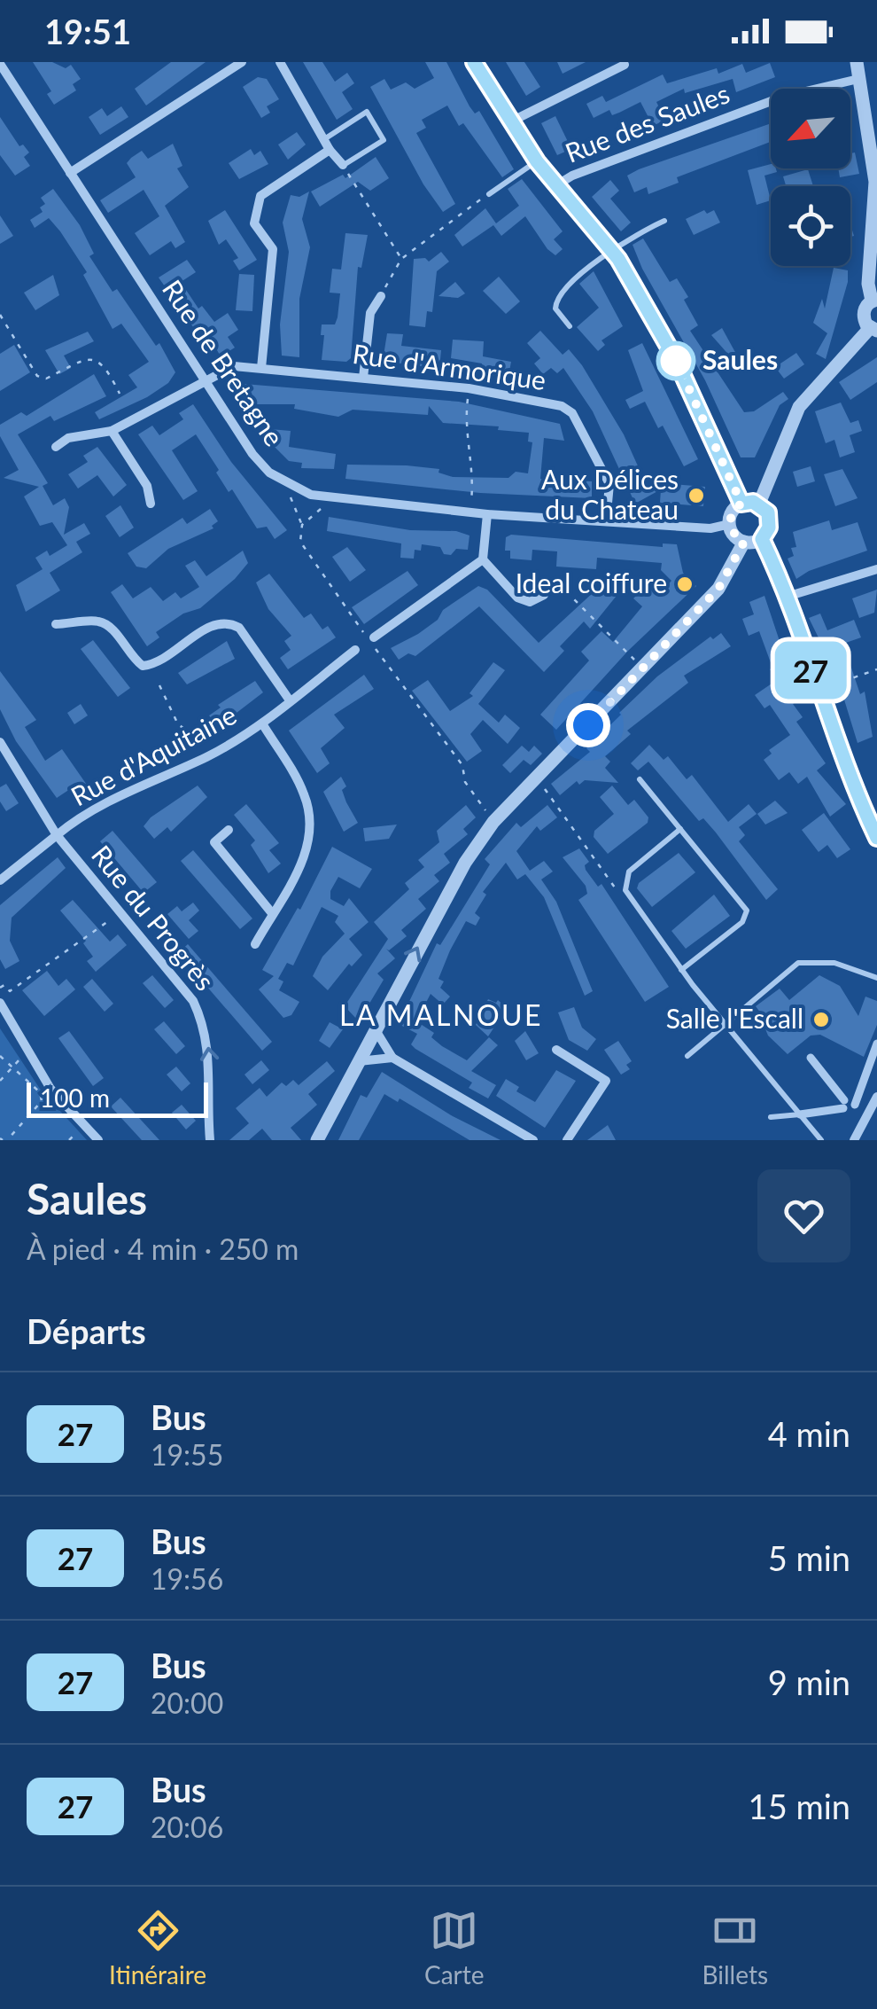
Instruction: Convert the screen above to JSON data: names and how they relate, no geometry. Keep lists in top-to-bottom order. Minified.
{"streets":{"street":["Rue des Saules","Rue de Bretagne","Rue d'Armorique","Rue d'Aquitaine","Rue du Progrès"]},"crossings":[["Rue de Bretagne","Rue d'Armorique"],["Rue d'Aquitaine","Rue du Progrès"]],"one_way":["Rue du Progrès"],"districts":["LA MALNOUE"],"places":["Saules","Aux Délices du Chateau","Ideal coiffure","Salle l'Escall"],"lines":["bus line 27"],"scale_bar":"100 m","north":"bottom left","page":{"status":"19:51","on_map":"27","scale":"100 m","heading":[["Saules","À pied · 4 min · 250 m"],"Départs"],"list":[{"mark":"27","name":"Bus","note":"19:55","value":"4 min"},{"mark":"27","name":"Bus","note":"19:56","value":"5 min"},{"mark":"27","name":"Bus","note":"20:00","value":"9 min"},{"mark":"27","name":"Bus","note":"20:06","value":"15 min"}],"tabs":["Itinéraire","Carte","Billets"]}}
